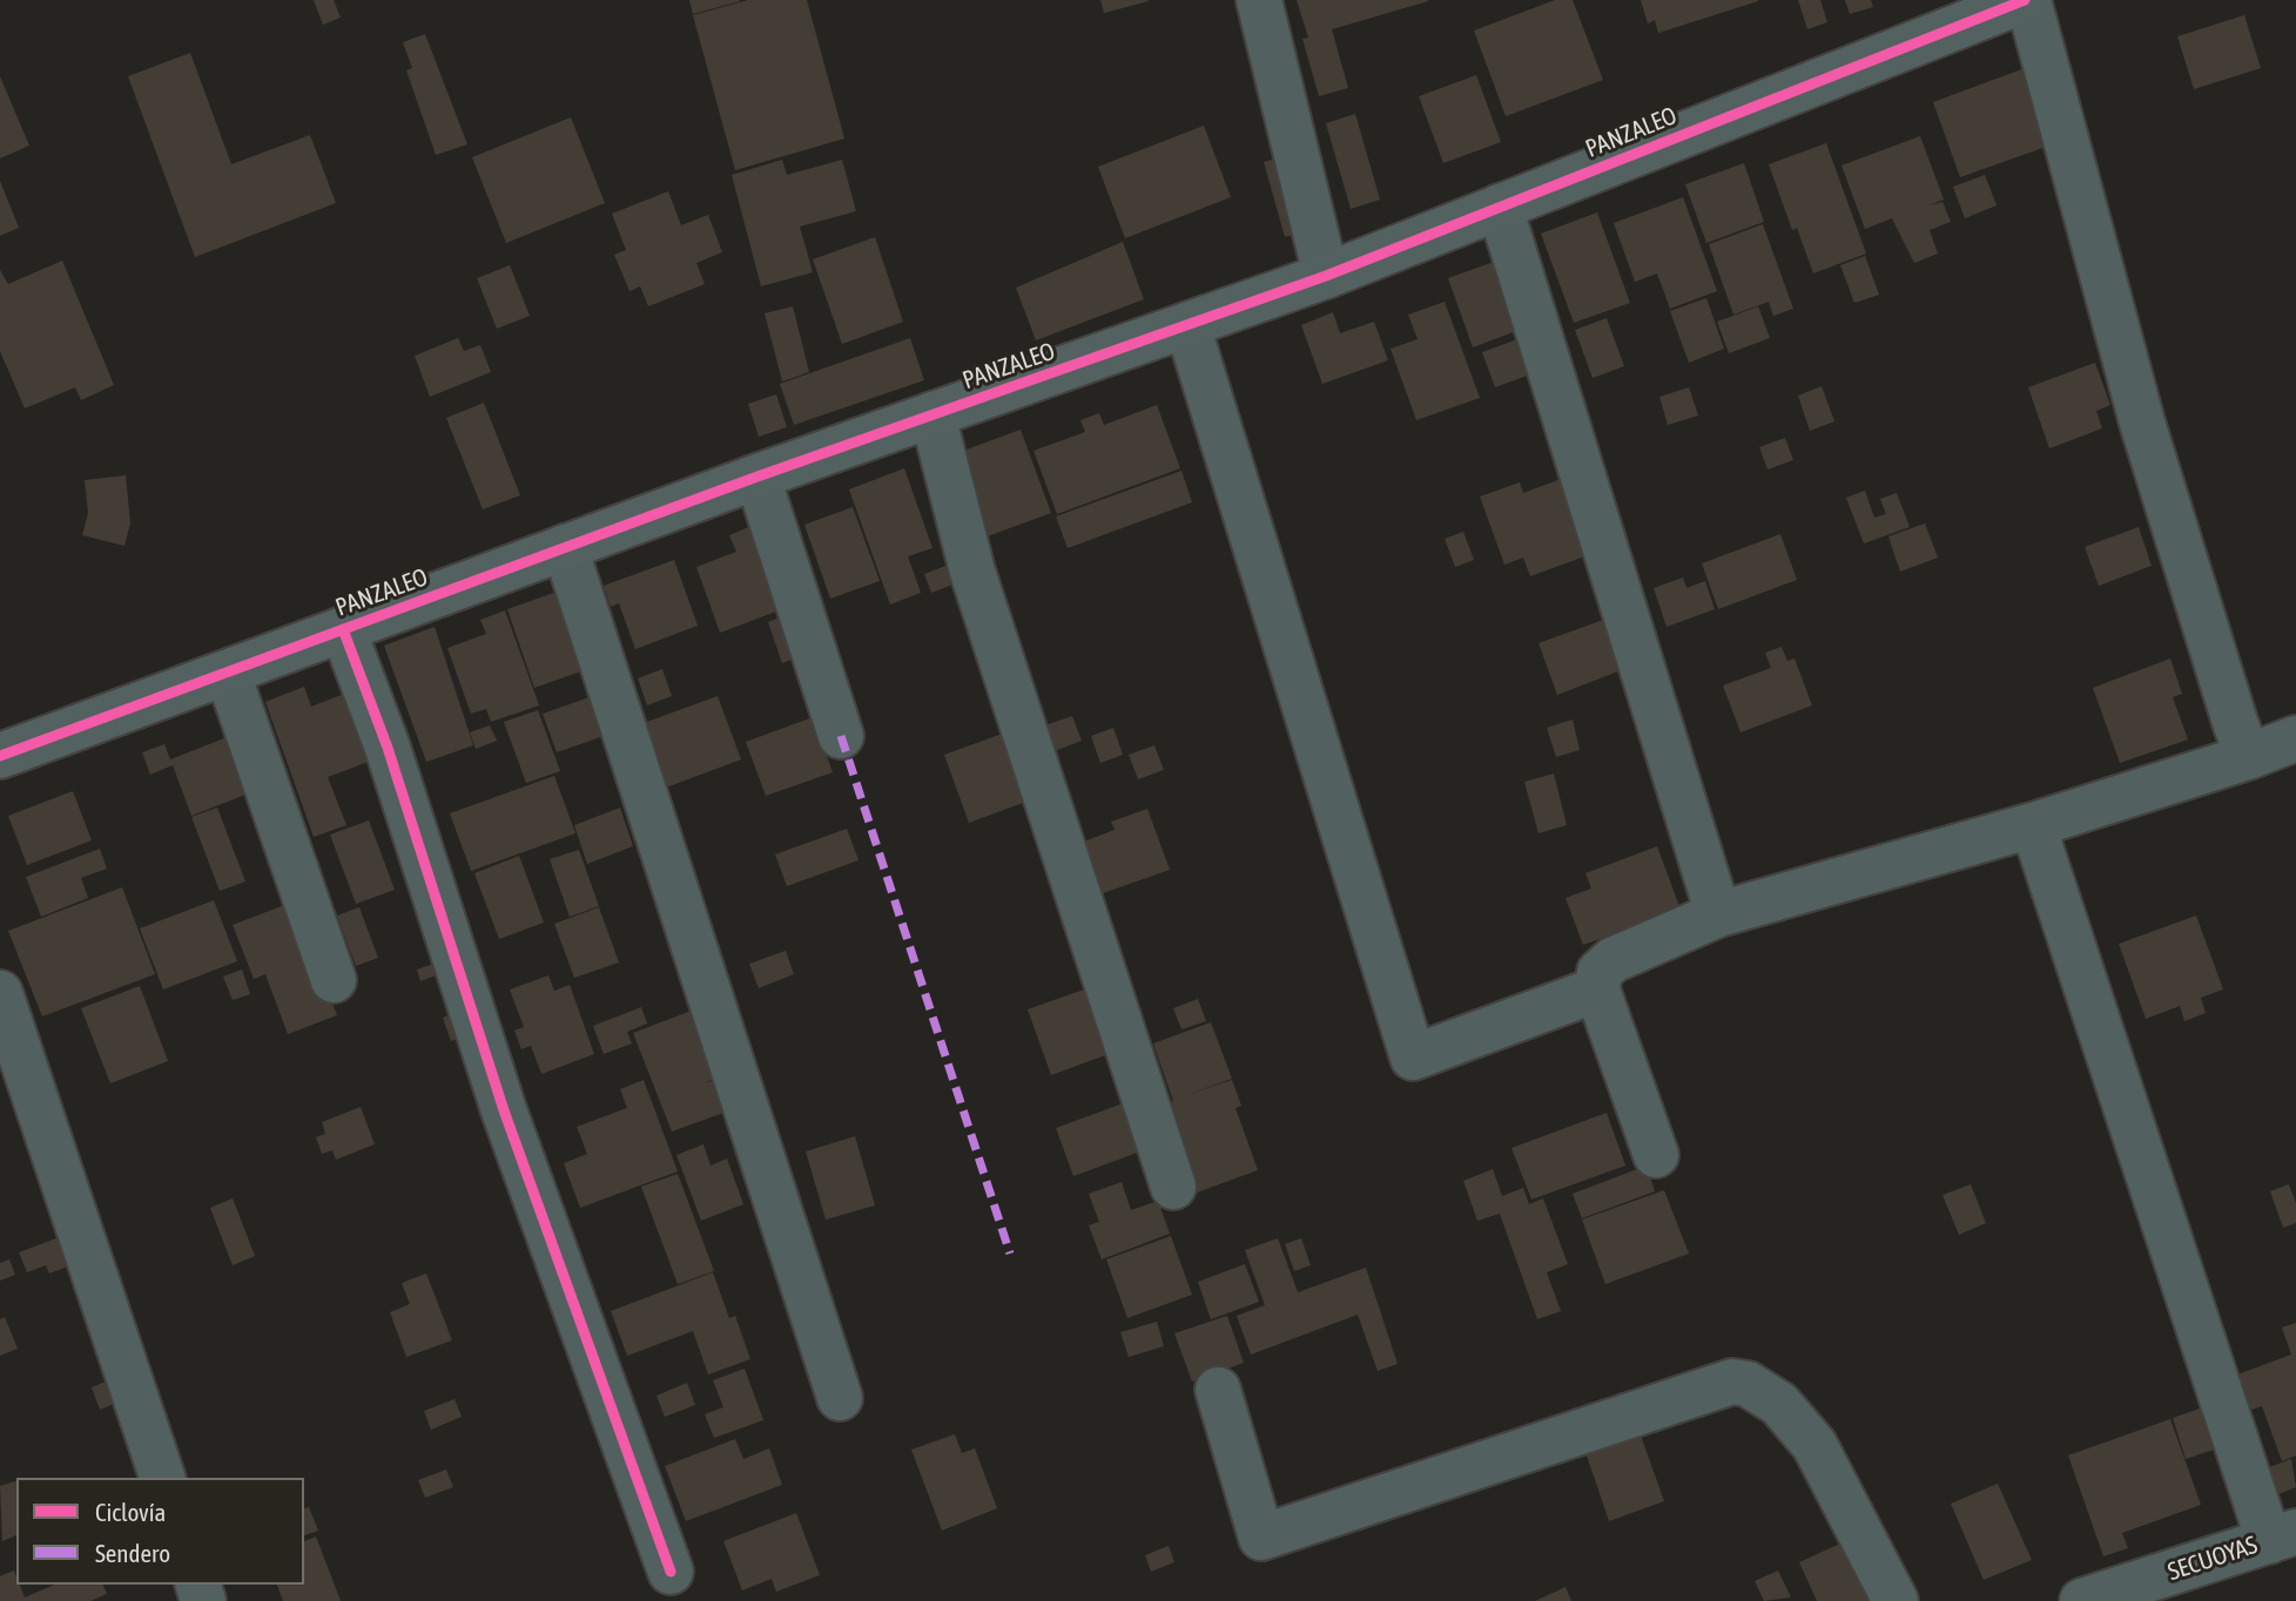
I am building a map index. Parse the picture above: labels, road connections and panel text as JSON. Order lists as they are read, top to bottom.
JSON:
{
  "streets": {
    "street": ["PANZALEO", "SECUOYAS"]
  },
  "legend": ["Ciclovía", "Sendero"]
}
